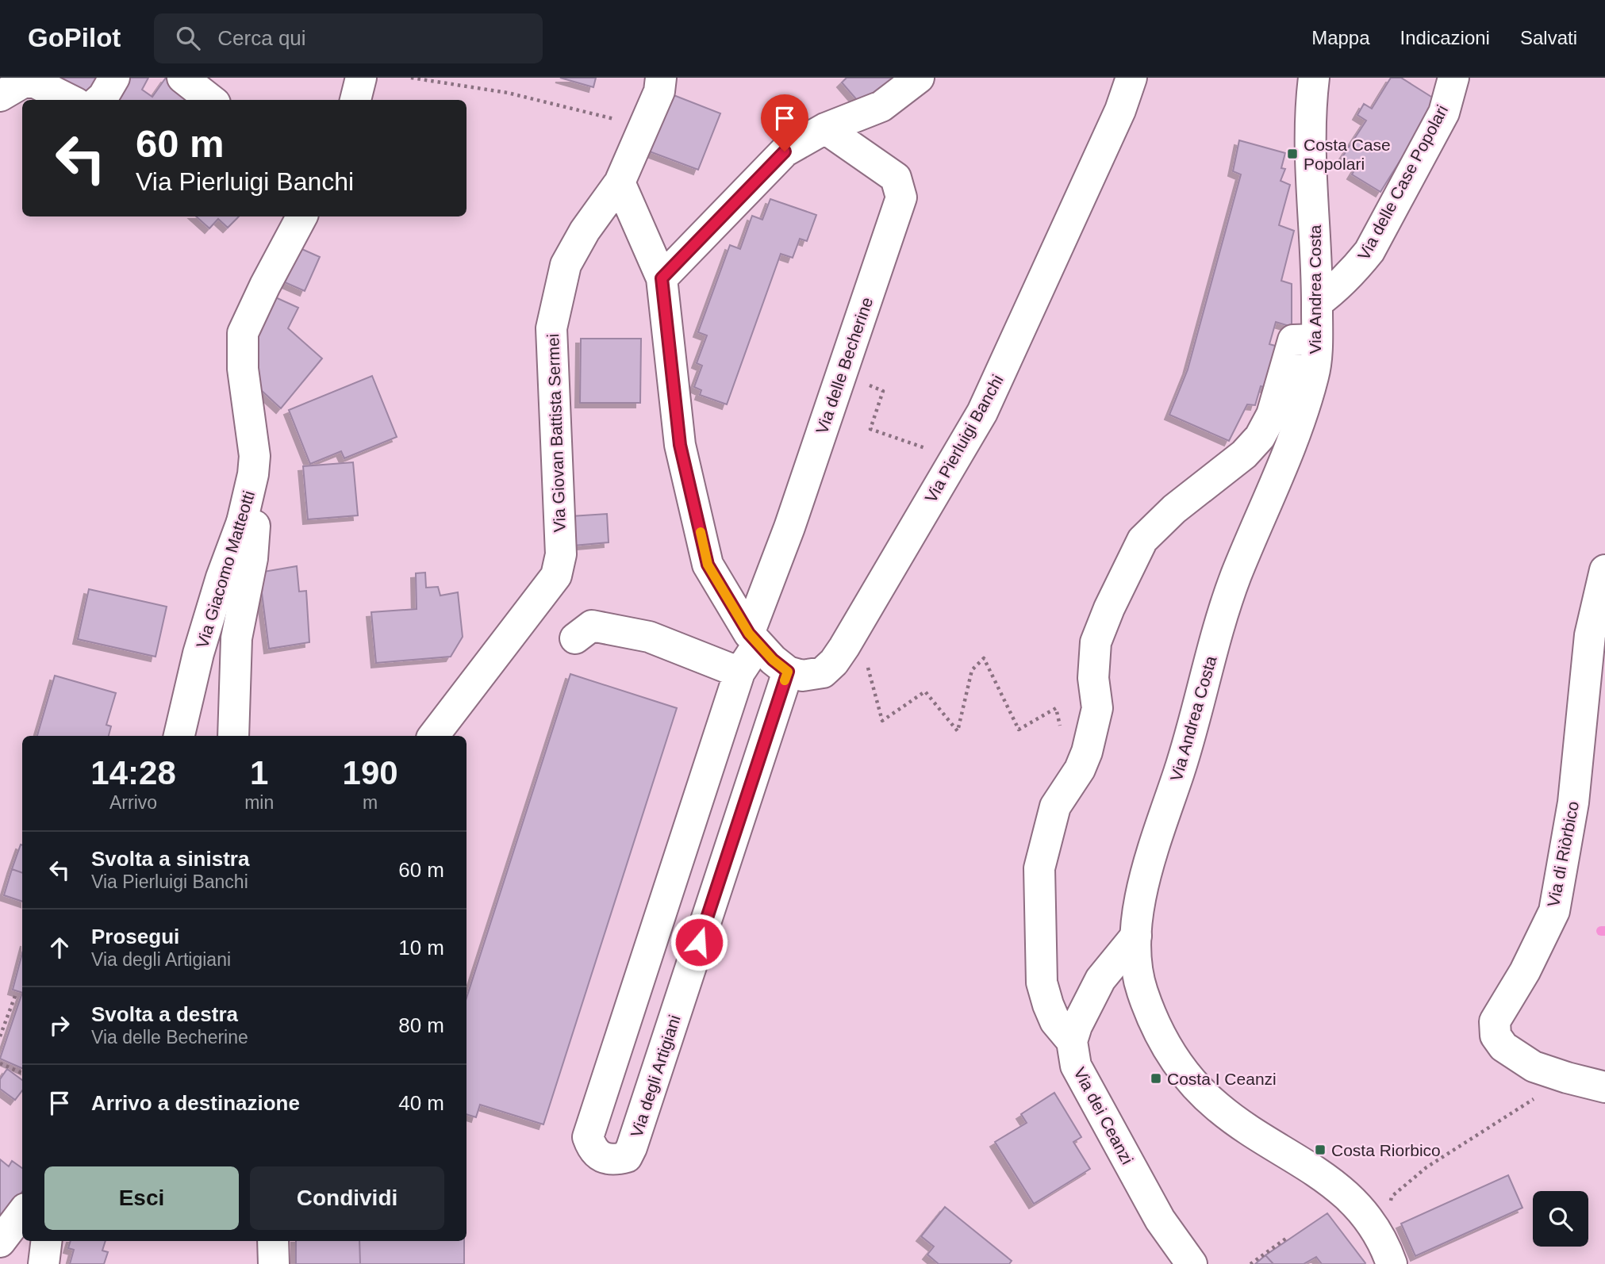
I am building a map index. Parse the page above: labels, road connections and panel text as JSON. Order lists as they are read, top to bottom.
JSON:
{
  "streets": {
    "street": [
      "Via delle Case Popolari",
      "Via Andrea Costa",
      "Via delle Becherine",
      "Via Giovan Battista Sermei",
      "Via Pierluigi Banchi",
      "Via Giacomo Matteotti",
      "Via di Riòrbico",
      "Via degli Artigiani",
      "Via dei Ceanzi"
    ]
  },
  "crossings": [
    ["Via delle Case Popolari", "Via Andrea Costa"],
    ["Via delle Becherine", "Via degli Artigiani"],
    ["Via Pierluigi Banchi", "Via degli Artigiani"]
  ],
  "places": {
    "transit": ["Costa Case Popolari", "Costa I Ceanzi", "Costa Riorbico"]
  },
  "page": {
    "header": "GoPilot",
    "search": "Cerca qui",
    "nav": ["Mappa", "Indicazioni", "Salvati"],
    "turn": ["60 m", "Via Pierluigi Banchi"],
    "eta": [
      "14:28",
      "Arrivo",
      "1",
      "min",
      "190",
      "m"
    ],
    "list": [
      {
        "name": "Svolta a sinistra",
        "note": "Via Pierluigi Banchi",
        "value": "60 m"
      },
      {
        "name": "Prosegui",
        "note": "Via degli Artigiani",
        "value": "10 m"
      },
      {
        "name": "Svolta a destra",
        "note": "Via delle Becherine",
        "value": "80 m"
      },
      {
        "name": "Arrivo a destinazione",
        "value": "40 m"
      }
    ],
    "buttons": ["Esci", "Condividi"]
  }
}
